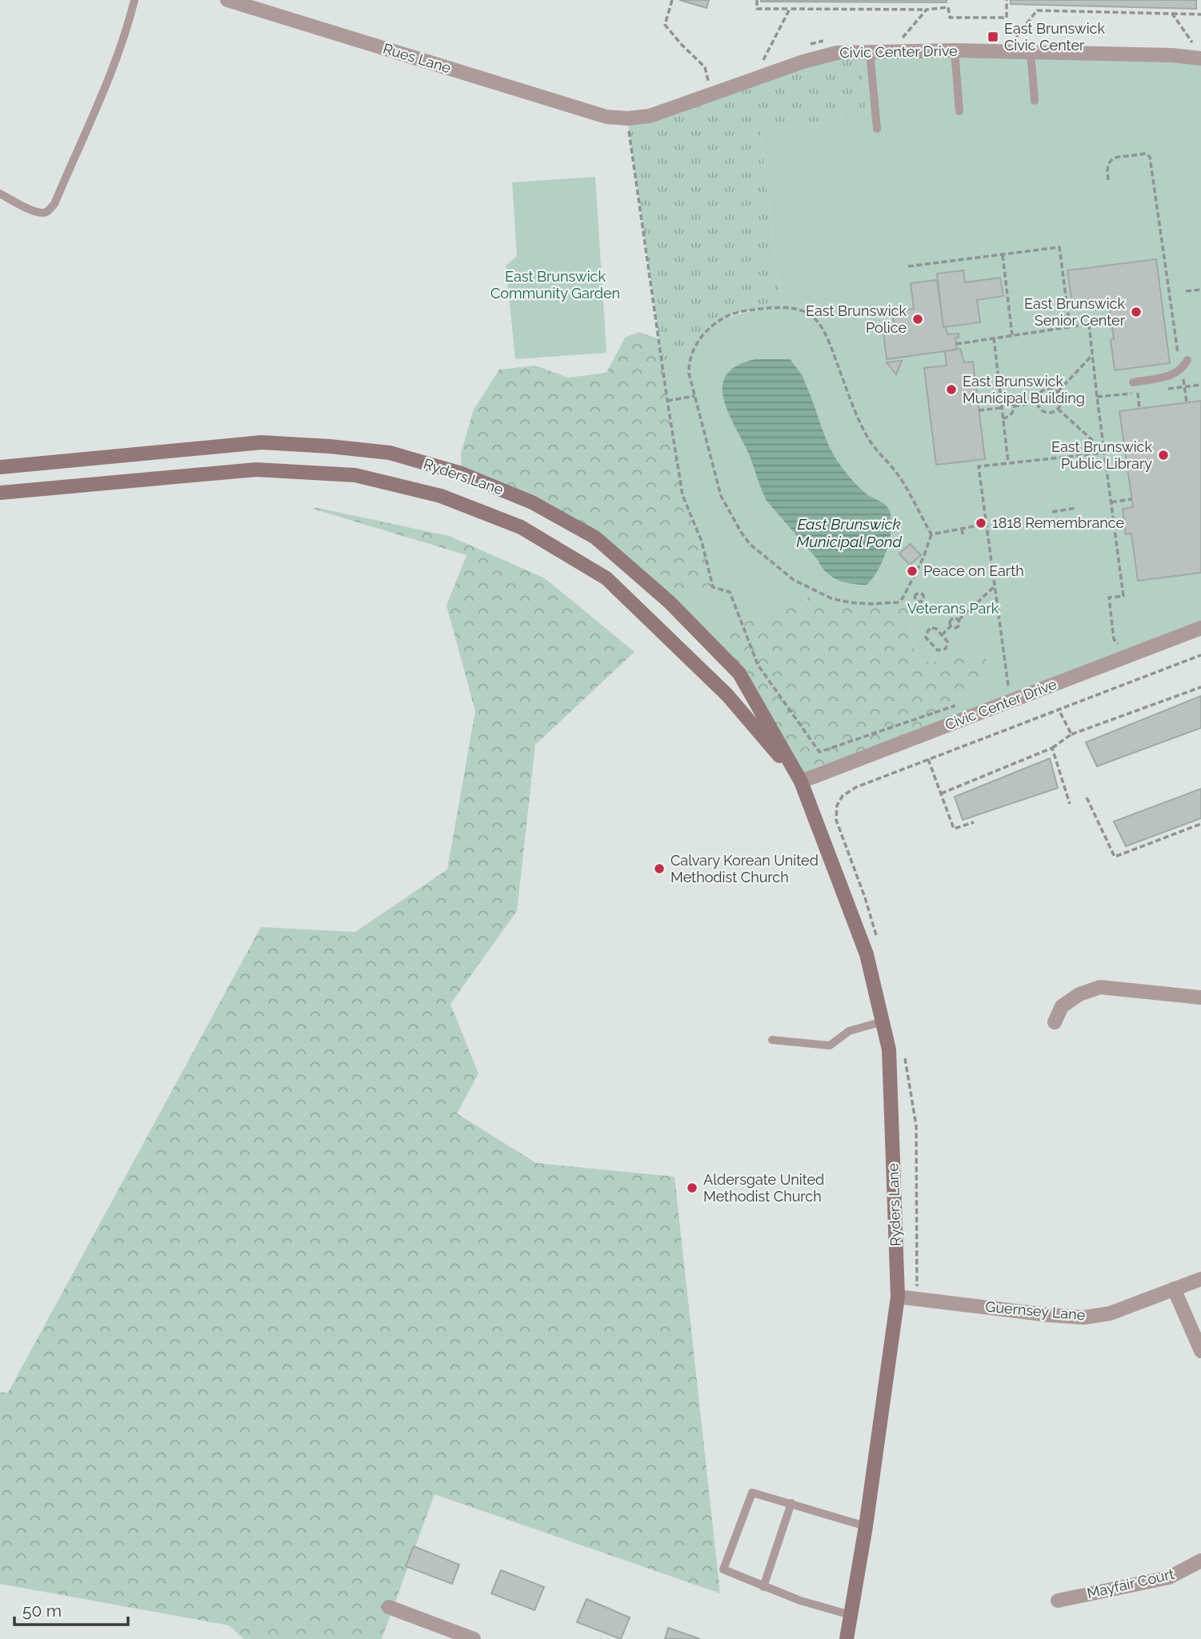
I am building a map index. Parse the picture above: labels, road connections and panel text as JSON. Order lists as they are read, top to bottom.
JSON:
{
  "streets": {
    "main road": ["Ryders Lane"],
    "street": [
      "Civic Center Drive",
      "Rues Lane",
      "Guernsey Lane",
      "Mayfair Court"
    ]
  },
  "crossings": [
    ["Civic Center Drive", "Rues Lane"],
    ["Civic Center Drive", "Ryders Lane"],
    ["Ryders Lane", "Guernsey Lane"]
  ],
  "water": ["East Brunswick Municipal Pond"],
  "parks": ["East Brunswick Community Garden", "Veterans Park"],
  "places": {
    "transit": ["East Brunswick Civic Center"],
    "other": [
      "East Brunswick Senior Center",
      "East Brunswick Police",
      "East Brunswick Municipal Building",
      "East Brunswick Public Library",
      "1818 Remembrance",
      "Peace on Earth",
      "Calvary Korean United Methodist Church",
      "Aldersgate United Methodist Church"
    ]
  },
  "scale_bar": "50 m"
}
